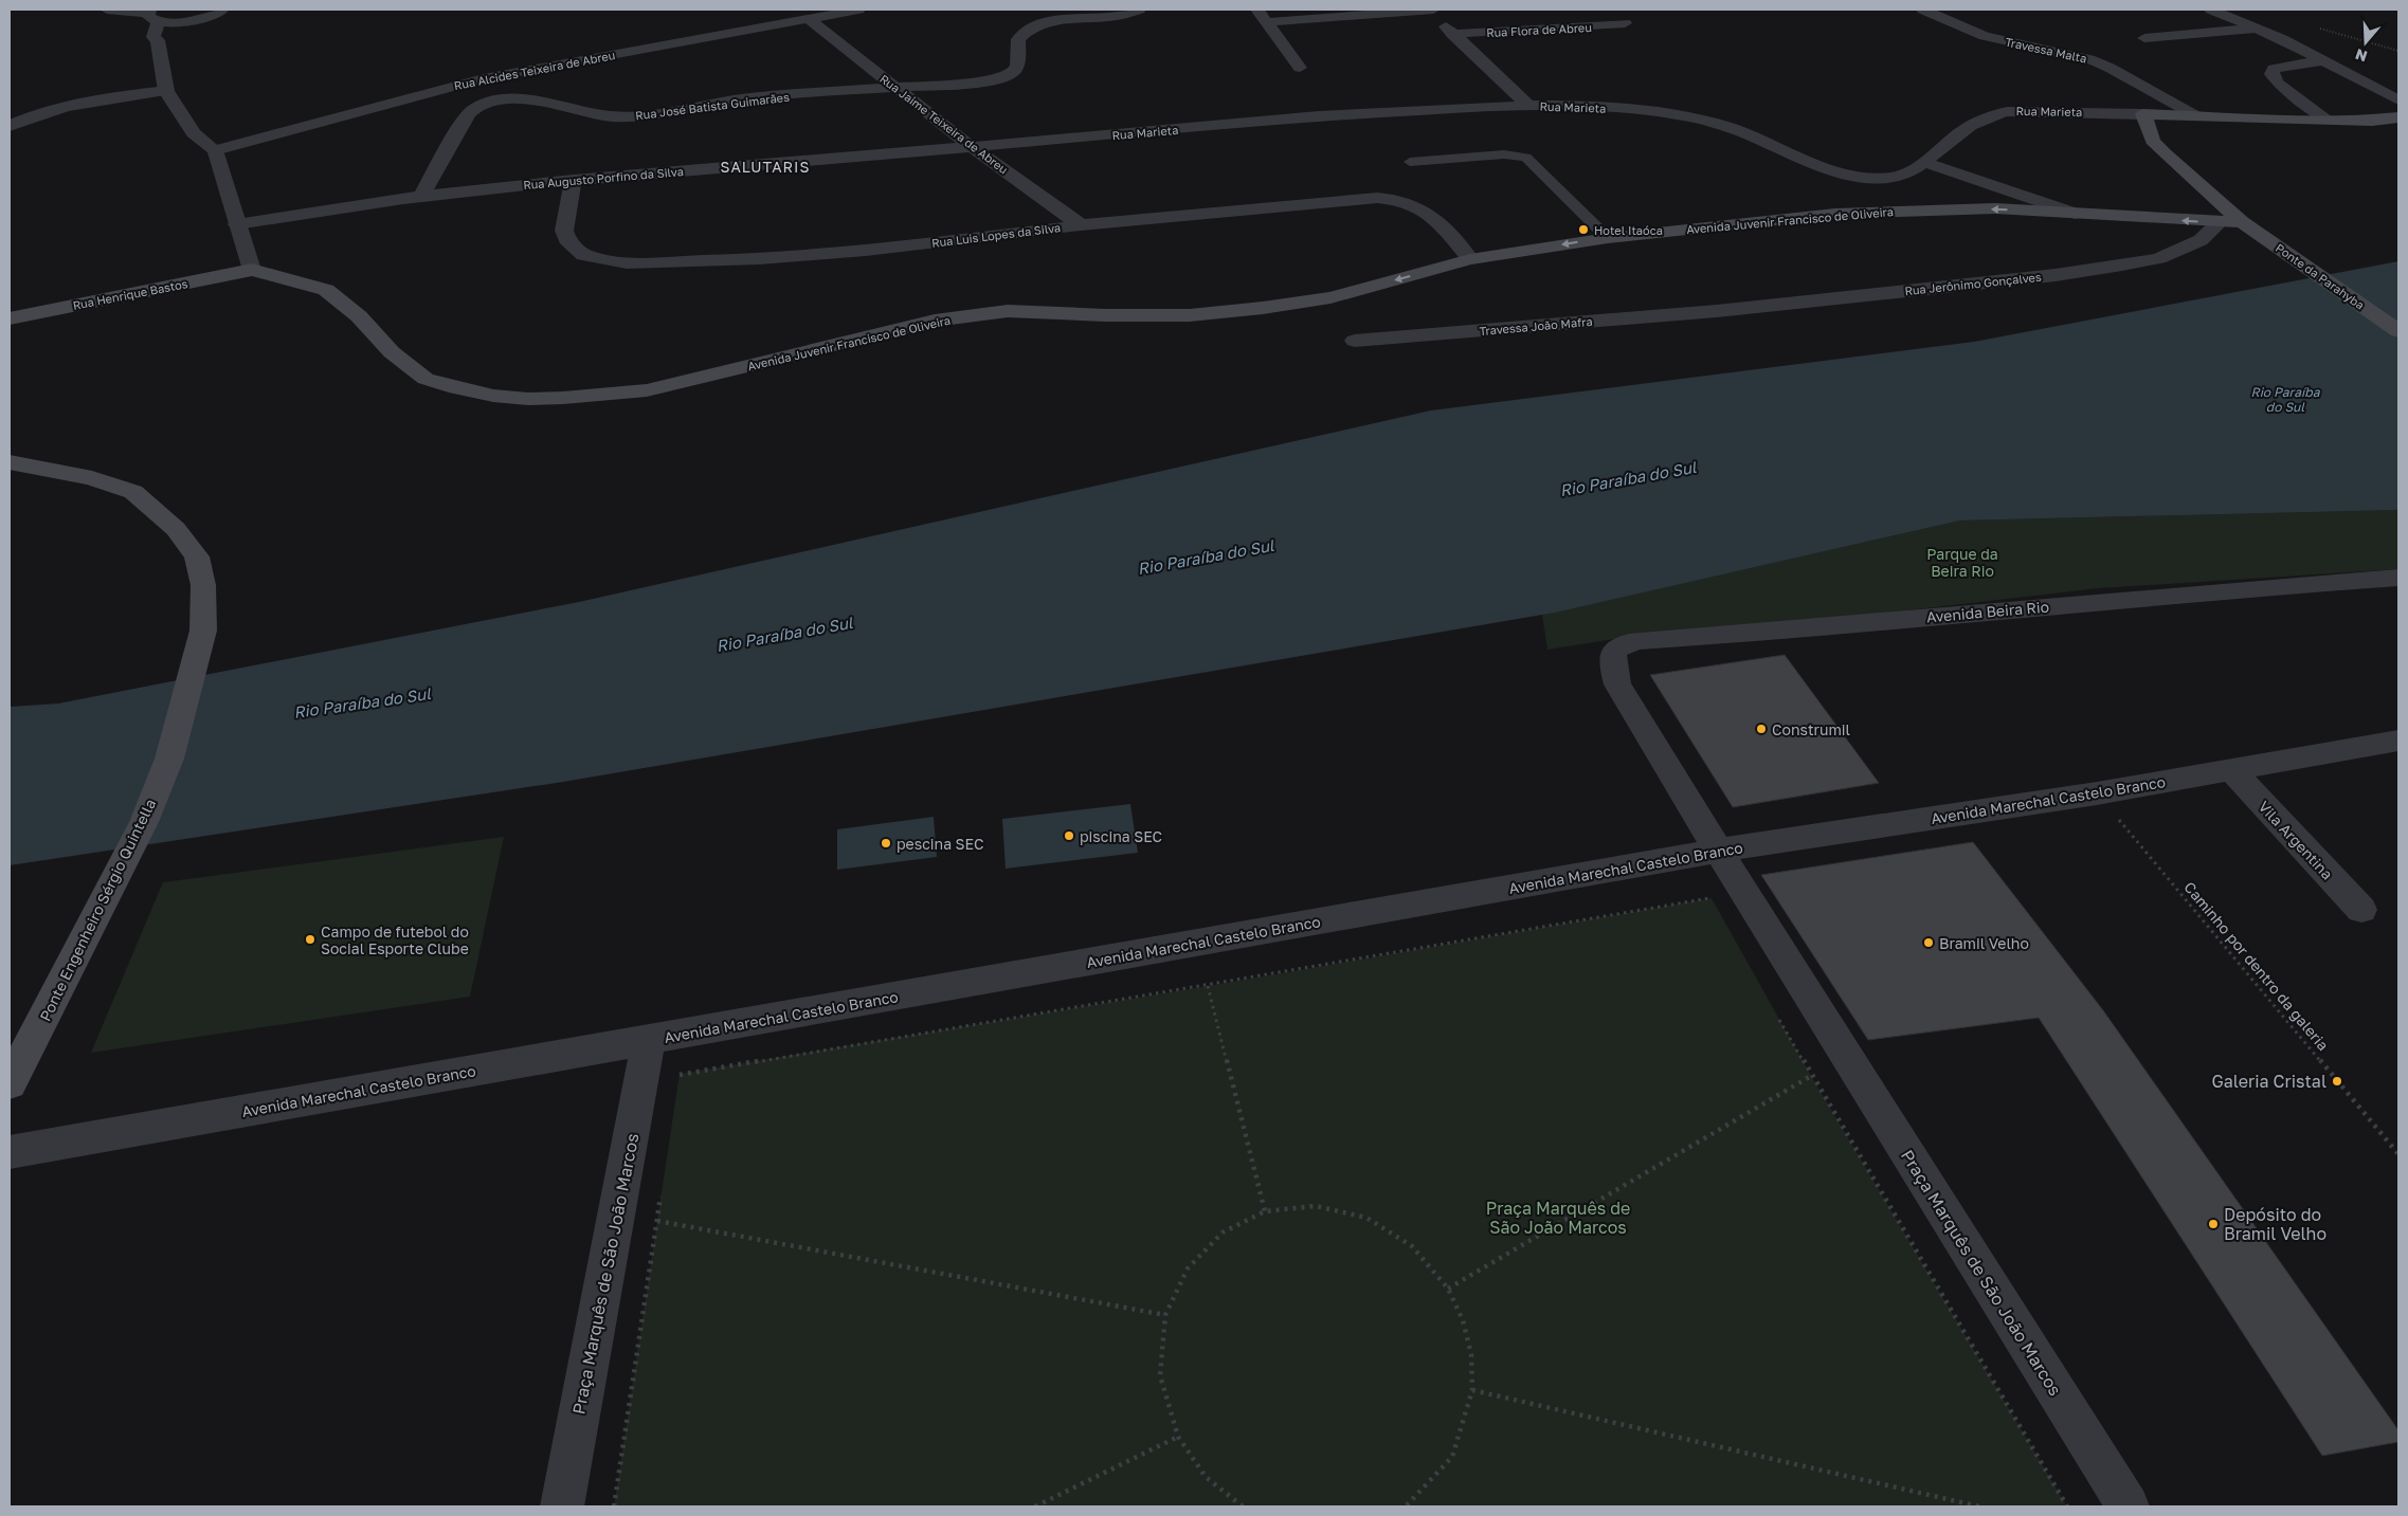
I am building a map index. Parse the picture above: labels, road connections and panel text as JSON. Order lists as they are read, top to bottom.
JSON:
{
  "streets": {
    "main road": [
      "Avenida Juvenir Francisco de Oliveira",
      "Ponte da Parahyba",
      "Rua Henrique Bastos",
      "Ponte Engenheiro Sérgio Quintella"
    ],
    "street": [
      "Rua Flora de Abreu",
      "Travessa Malta",
      "Rua Alcides Teixeira de Abreu",
      "Rua José Batista Guimarães",
      "Rua Marieta",
      "Rua Jaime Teixeira de Abreu",
      "Rua Augusto Porfino da Silva",
      "Rua Luis Lopes da Silva",
      "Rua Jerônimo Gonçalves",
      "Travessa João Mafra",
      "Avenida Beira Rio",
      "Avenida Marechal Castelo Branco",
      "Vila Argentina",
      "Praça Marquês de São João Marcos"
    ],
    "path": ["Caminho por dentro da galeria"]
  },
  "crossings": [
    ["Rua Alcides Teixeira de Abreu", "Rua Jaime Teixeira de Abreu"],
    ["Rua José Batista Guimarães", "Rua Jaime Teixeira de Abreu"],
    ["Rua José Batista Guimarães", "Rua Augusto Porfino da Silva"],
    ["Rua Marieta", "Rua Jaime Teixeira de Abreu"],
    ["Rua Marieta", "Rua Augusto Porfino da Silva"],
    ["Rua Marieta", "Ponte da Parahyba"],
    ["Rua Jaime Teixeira de Abreu", "Rua Augusto Porfino da Silva"],
    ["Rua Jaime Teixeira de Abreu", "Rua Luis Lopes da Silva"],
    ["Rua Augusto Porfino da Silva", "Rua Luis Lopes da Silva"],
    ["Avenida Juvenir Francisco de Oliveira", "Rua Luis Lopes da Silva"],
    ["Avenida Juvenir Francisco de Oliveira", "Ponte da Parahyba"],
    ["Avenida Juvenir Francisco de Oliveira", "Rua Jerônimo Gonçalves"],
    ["Avenida Juvenir Francisco de Oliveira", "Rua Henrique Bastos"],
    ["Rua Jerônimo Gonçalves", "Travessa João Mafra"],
    ["Avenida Beira Rio", "Praça Marquês de São João Marcos"],
    ["Avenida Marechal Castelo Branco", "Vila Argentina"],
    ["Avenida Marechal Castelo Branco", "Caminho por dentro da galeria"],
    ["Avenida Marechal Castelo Branco", "Praça Marquês de São João Marcos"]
  ],
  "one_way": ["Avenida Juvenir Francisco de Oliveira"],
  "districts": ["SALUTARIS"],
  "water": ["Rio Paraíba do Sul"],
  "parks": ["Parque da Beira Rio", "Praça Marquês de São João Marcos"],
  "places": [
    "Hotel Itaóca",
    "Construmil",
    "piscina SEC",
    "pescina SEC",
    "Campo de futebol do Social Esporte Clube",
    "Bramil Velho",
    "Galeria Cristal",
    "Depósito do Bramil Velho"
  ],
  "north": "bottom"
}
